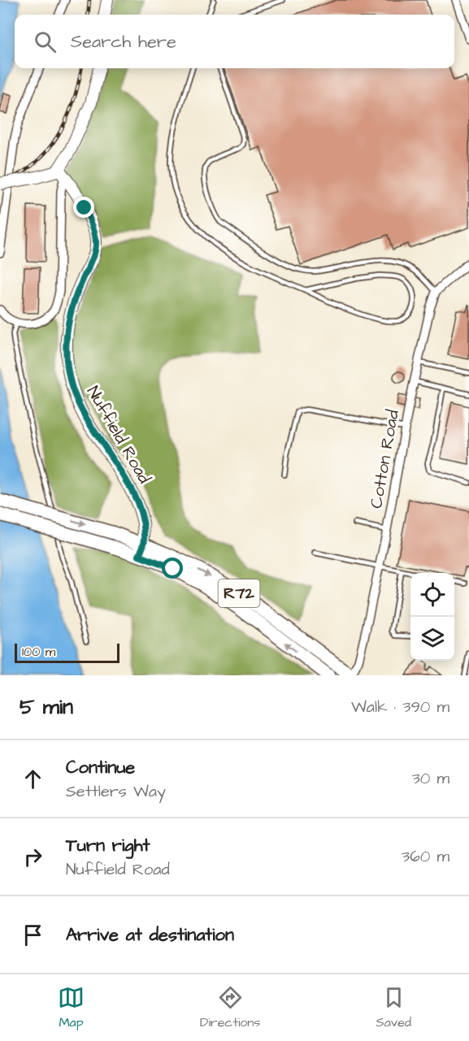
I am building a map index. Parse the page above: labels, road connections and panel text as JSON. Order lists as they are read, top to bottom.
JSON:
{
  "streets": {
    "main road": ["R72"],
    "street": ["Nuffield Road", "Cotton Road"]
  },
  "crossings": [
    ["Nuffield Road", "R72"],
    ["Cotton Road", "R72"]
  ],
  "scale_bar": "100 m",
  "page": {
    "search": "Search here",
    "scale": "100 m",
    "heading": ["5 min", "Walk · 390 m"],
    "list": [
      ["Continue", "Settlers Way", "30 m"],
      ["Turn right", "Nuffield Road", "360 m"],
      "Arrive at destination"
    ],
    "nav": ["Map", "Directions", "Saved"]
  }
}
